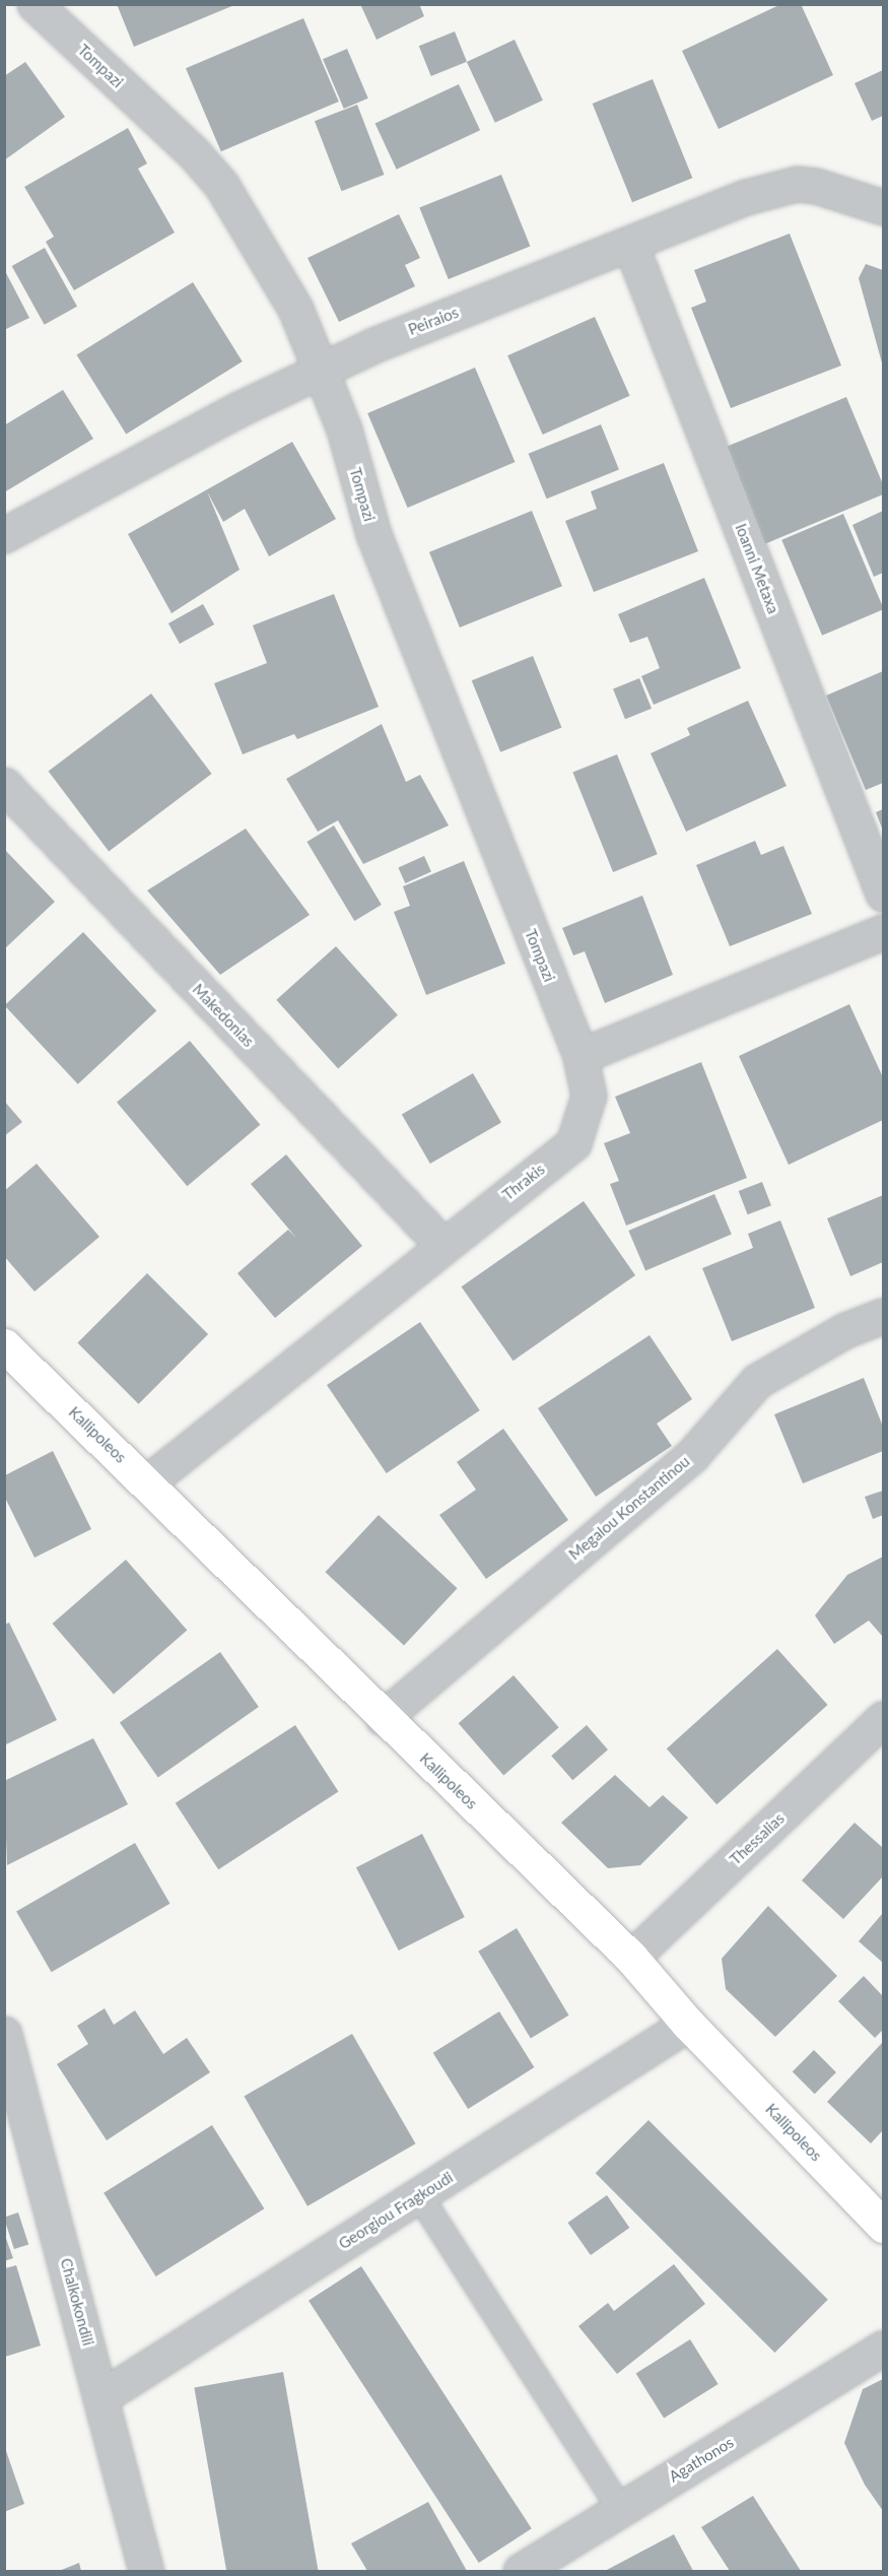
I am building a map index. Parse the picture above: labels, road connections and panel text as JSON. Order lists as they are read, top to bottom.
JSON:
{
  "streets": {
    "main road": ["Kallipoleos"],
    "street": [
      "Tompazi",
      "Peiraios",
      "Ioanni Metaxa",
      "Makedonias",
      "Thrakis",
      "Megalou Konstantinou",
      "Thessalias",
      "Georgiou Fragkoudi",
      "Chalkokondili",
      "Agathonos"
    ]
  },
  "crossings": [
    ["Tompazi", "Peiraios"],
    ["Tompazi", "Thrakis"],
    ["Peiraios", "Ioanni Metaxa"],
    ["Makedonias", "Thrakis"],
    ["Thrakis", "Kallipoleos"],
    ["Kallipoleos", "Megalou Konstantinou"],
    ["Kallipoleos", "Thessalias"],
    ["Kallipoleos", "Georgiou Fragkoudi"],
    ["Georgiou Fragkoudi", "Chalkokondili"]
  ]
}
